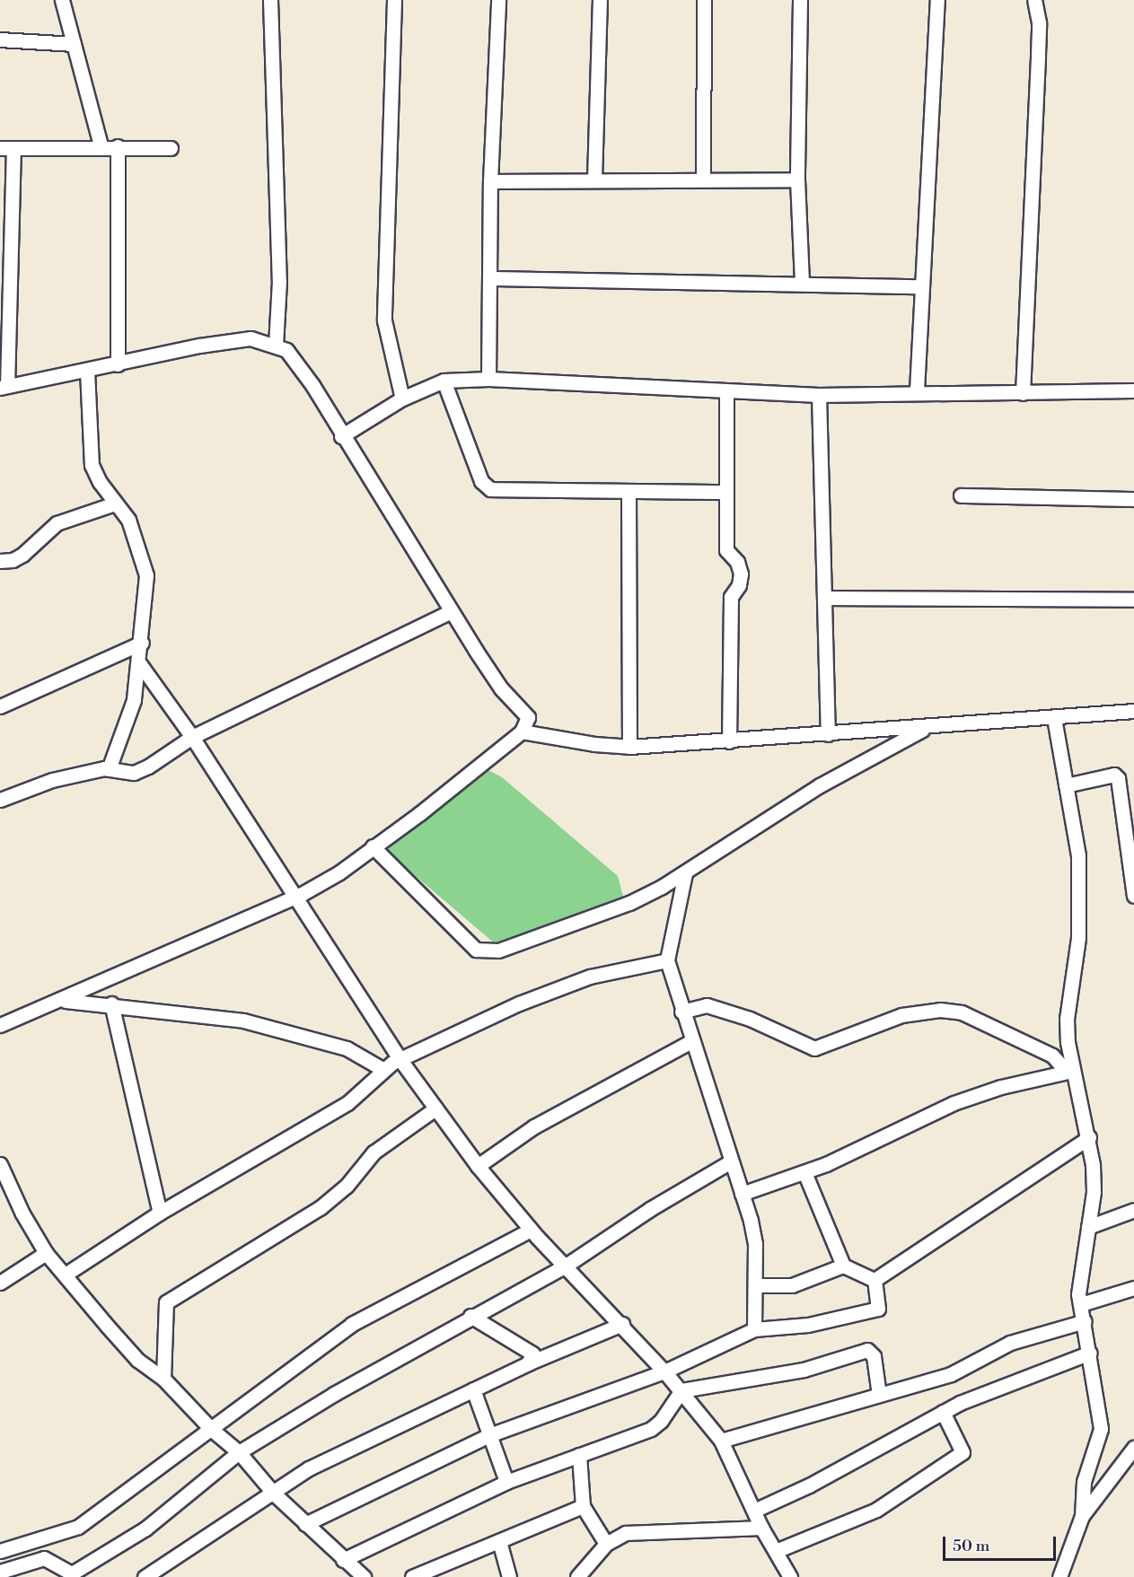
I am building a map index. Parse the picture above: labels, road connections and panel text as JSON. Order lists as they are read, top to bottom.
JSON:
{
  "scale_bar": "50 m"
}
